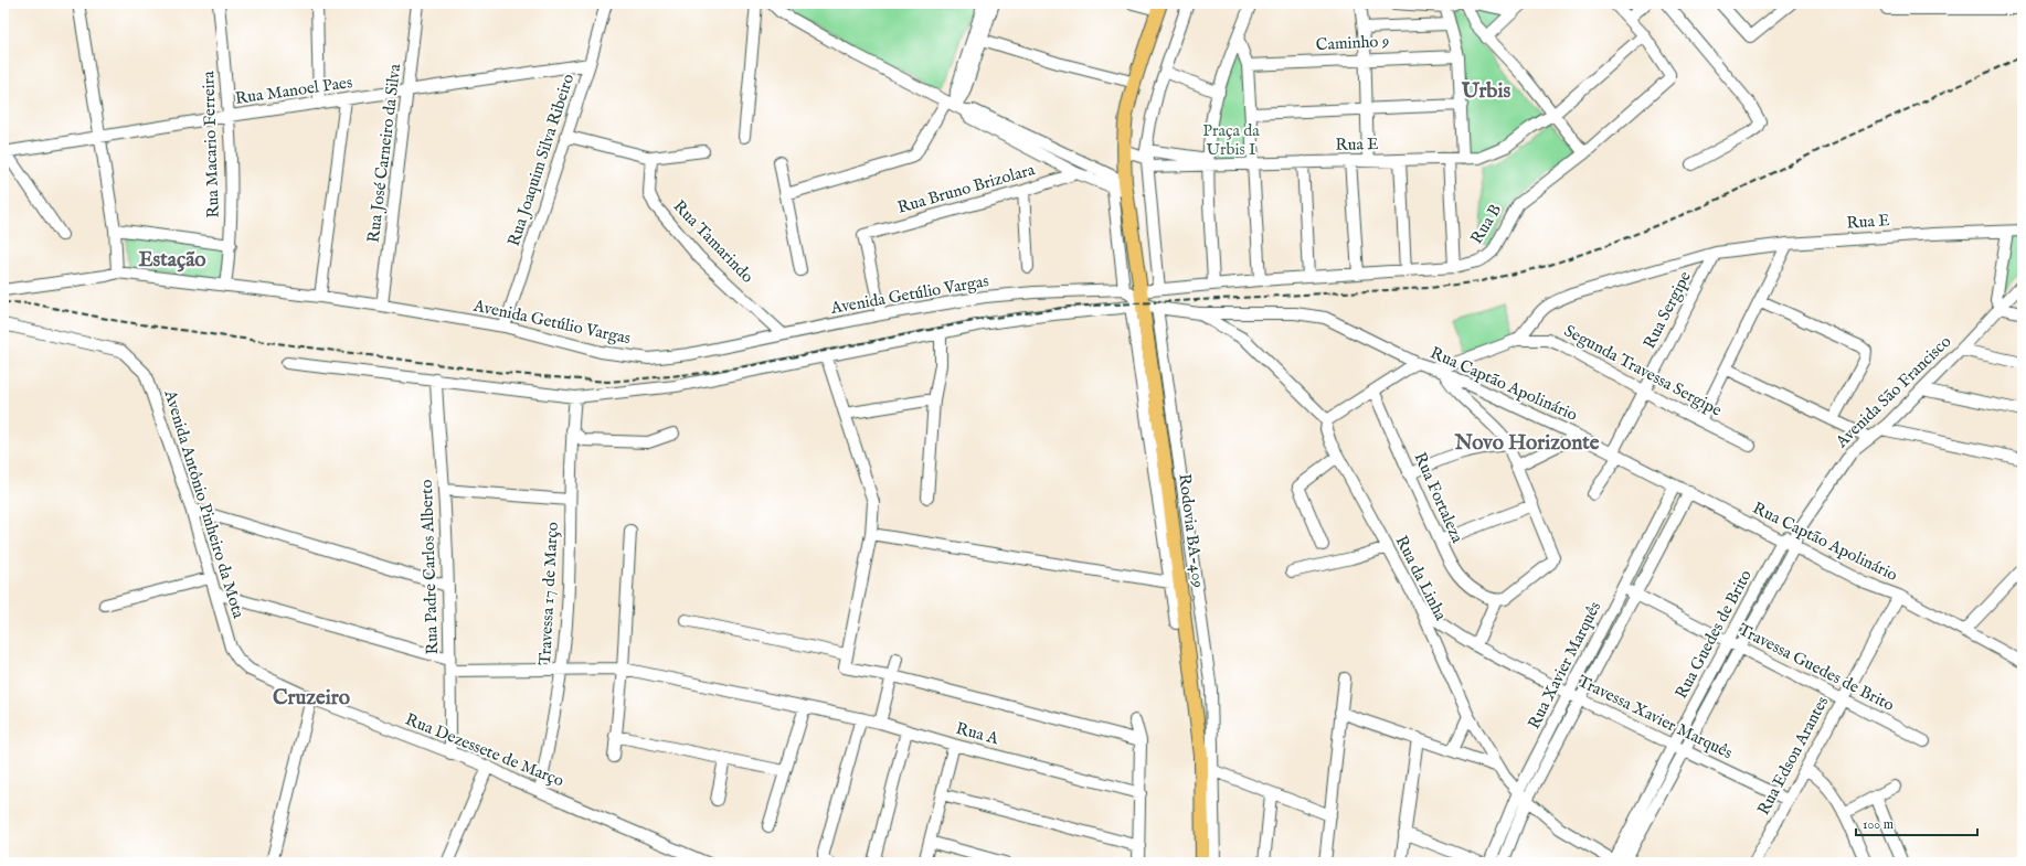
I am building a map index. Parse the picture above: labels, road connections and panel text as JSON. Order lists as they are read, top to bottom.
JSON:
{
  "streets": {
    "main road": ["Rodovia BA-409"],
    "street": [
      "Caminho 9",
      "Rua Manoel Paes",
      "Rua Macario Ferreira",
      "Rua E",
      "Rua José Carneiro da Silva",
      "Rua Joaquim Silva Ribeiro",
      "Rua Bruno Brizolara",
      "Rua B",
      "Rua Tamarindo",
      "Avenida Getúlio Vargas",
      "Rua Sergipe",
      "Segunda Travessa Sergipe",
      "Rua Captão Apolinário",
      "Avenida São Francisco",
      "Rua Fortaleza",
      "Avenida Antônio Pinheiro da Mota",
      "Rua Padre Carlos Alberto",
      "Rua da Linha",
      "Travessa 17 de Março",
      "Rua Guedes de Brito",
      "Rua Xavier Marquês",
      "Travessa Guedes de Brito",
      "Travessa Xavier Marquês",
      "Rua A",
      "Rua Dezessete de Março",
      "Rua Edson Arantes"
    ]
  },
  "crossings": [
    ["Rua Manoel Paes", "Rua Macario Ferreira"],
    ["Rua Manoel Paes", "Rua José Carneiro da Silva"],
    ["Rua Manoel Paes", "Rua Joaquim Silva Ribeiro"],
    ["Rua Macario Ferreira", "Avenida Getúlio Vargas"],
    ["Rua E", "Rua B"],
    ["Rua E", "Rua Sergipe"],
    ["Rua E", "Segunda Travessa Sergipe"],
    ["Rua E", "Rodovia BA-409"],
    ["Rua José Carneiro da Silva", "Avenida Getúlio Vargas"],
    ["Rua Joaquim Silva Ribeiro", "Avenida Getúlio Vargas"],
    ["Rua Bruno Brizolara", "Avenida Getúlio Vargas"],
    ["Rua B", "Rua Captão Apolinário"],
    ["Rua B", "Rodovia BA-409"],
    ["Rua Tamarindo", "Avenida Getúlio Vargas"],
    ["Rua Sergipe", "Segunda Travessa Sergipe"],
    ["Rua Sergipe", "Rua Captão Apolinário"],
    ["Rua Captão Apolinário", "Avenida São Francisco"],
    ["Rua Captão Apolinário", "Rodovia BA-409"],
    ["Rua Captão Apolinário", "Rua Guedes de Brito"],
    ["Rua Captão Apolinário", "Rua Xavier Marquês"],
    ["Rua Captão Apolinário", "Rua Edson Arantes"],
    ["Avenida São Francisco", "Rua Guedes de Brito"],
    ["Avenida Antônio Pinheiro da Mota", "Rua Dezessete de Março"],
    ["Rua Padre Carlos Alberto", "Rua A"],
    ["Rua Padre Carlos Alberto", "Rua Dezessete de Março"],
    ["Rua da Linha", "Rua Guedes de Brito"],
    ["Rua da Linha", "Rua Xavier Marquês"],
    ["Rua da Linha", "Travessa Xavier Marquês"],
    ["Travessa 17 de Março", "Rua A"],
    ["Travessa 17 de Março", "Rua Dezessete de Março"],
    ["Rua Guedes de Brito", "Travessa Guedes de Brito"],
    ["Rua Guedes de Brito", "Travessa Xavier Marquês"],
    ["Rua Xavier Marquês", "Travessa Guedes de Brito"],
    ["Rua Xavier Marquês", "Travessa Xavier Marquês"],
    ["Travessa Guedes de Brito", "Rua Edson Arantes"],
    ["Travessa Xavier Marquês", "Rua Edson Arantes"]
  ],
  "districts": [
    "Urbis",
    "Estação",
    "Novo Horizonte",
    "Cruzeiro"
  ],
  "parks": ["Praça da Urbis I"],
  "scale_bar": "100 m"
}
